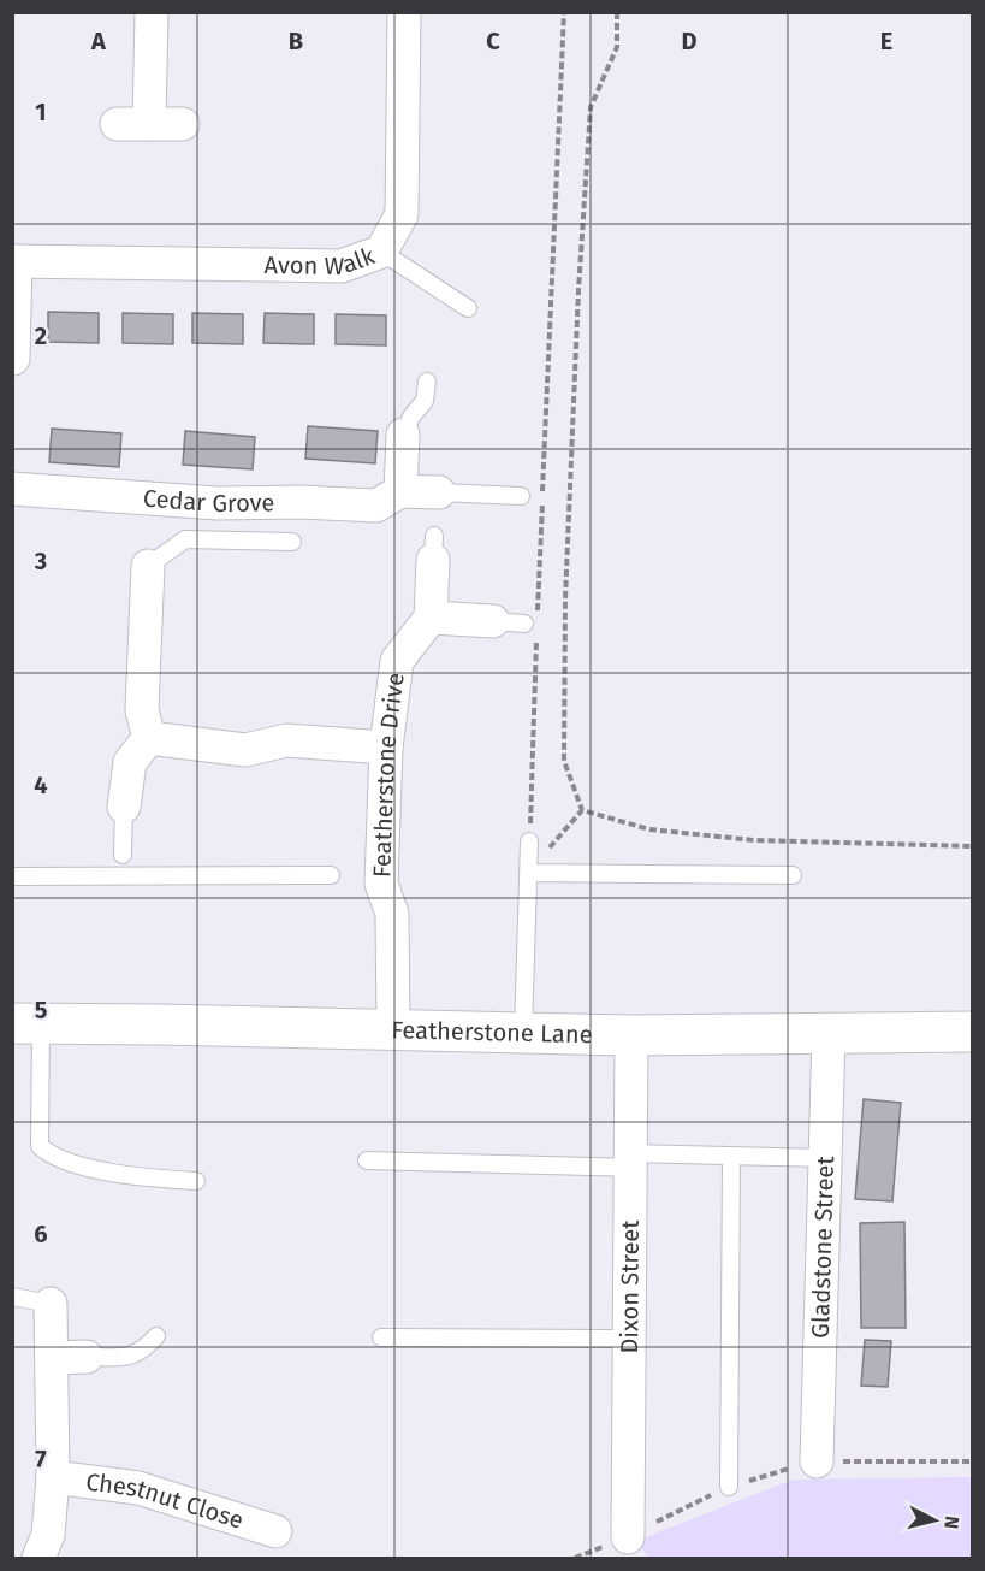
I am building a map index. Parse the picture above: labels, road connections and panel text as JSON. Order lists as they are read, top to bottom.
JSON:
{
  "streets": {
    "main road": ["Featherstone Lane"],
    "street": [
      "Avon Walk",
      "Cedar Grove",
      "Featherstone Drive",
      "Gladstone Street",
      "Dixon Street",
      "Chestnut Close"
    ]
  },
  "crossings": [
    ["Featherstone Drive", "Featherstone Lane"],
    ["Featherstone Lane", "Gladstone Street"],
    ["Featherstone Lane", "Dixon Street"]
  ],
  "north": "right",
  "grid": {
    "columns": [
      "A",
      "B",
      "C",
      "D",
      "E"
    ],
    "rows": [
      "1",
      "2",
      "3",
      "4",
      "5",
      "6",
      "7"
    ]
  }
}
